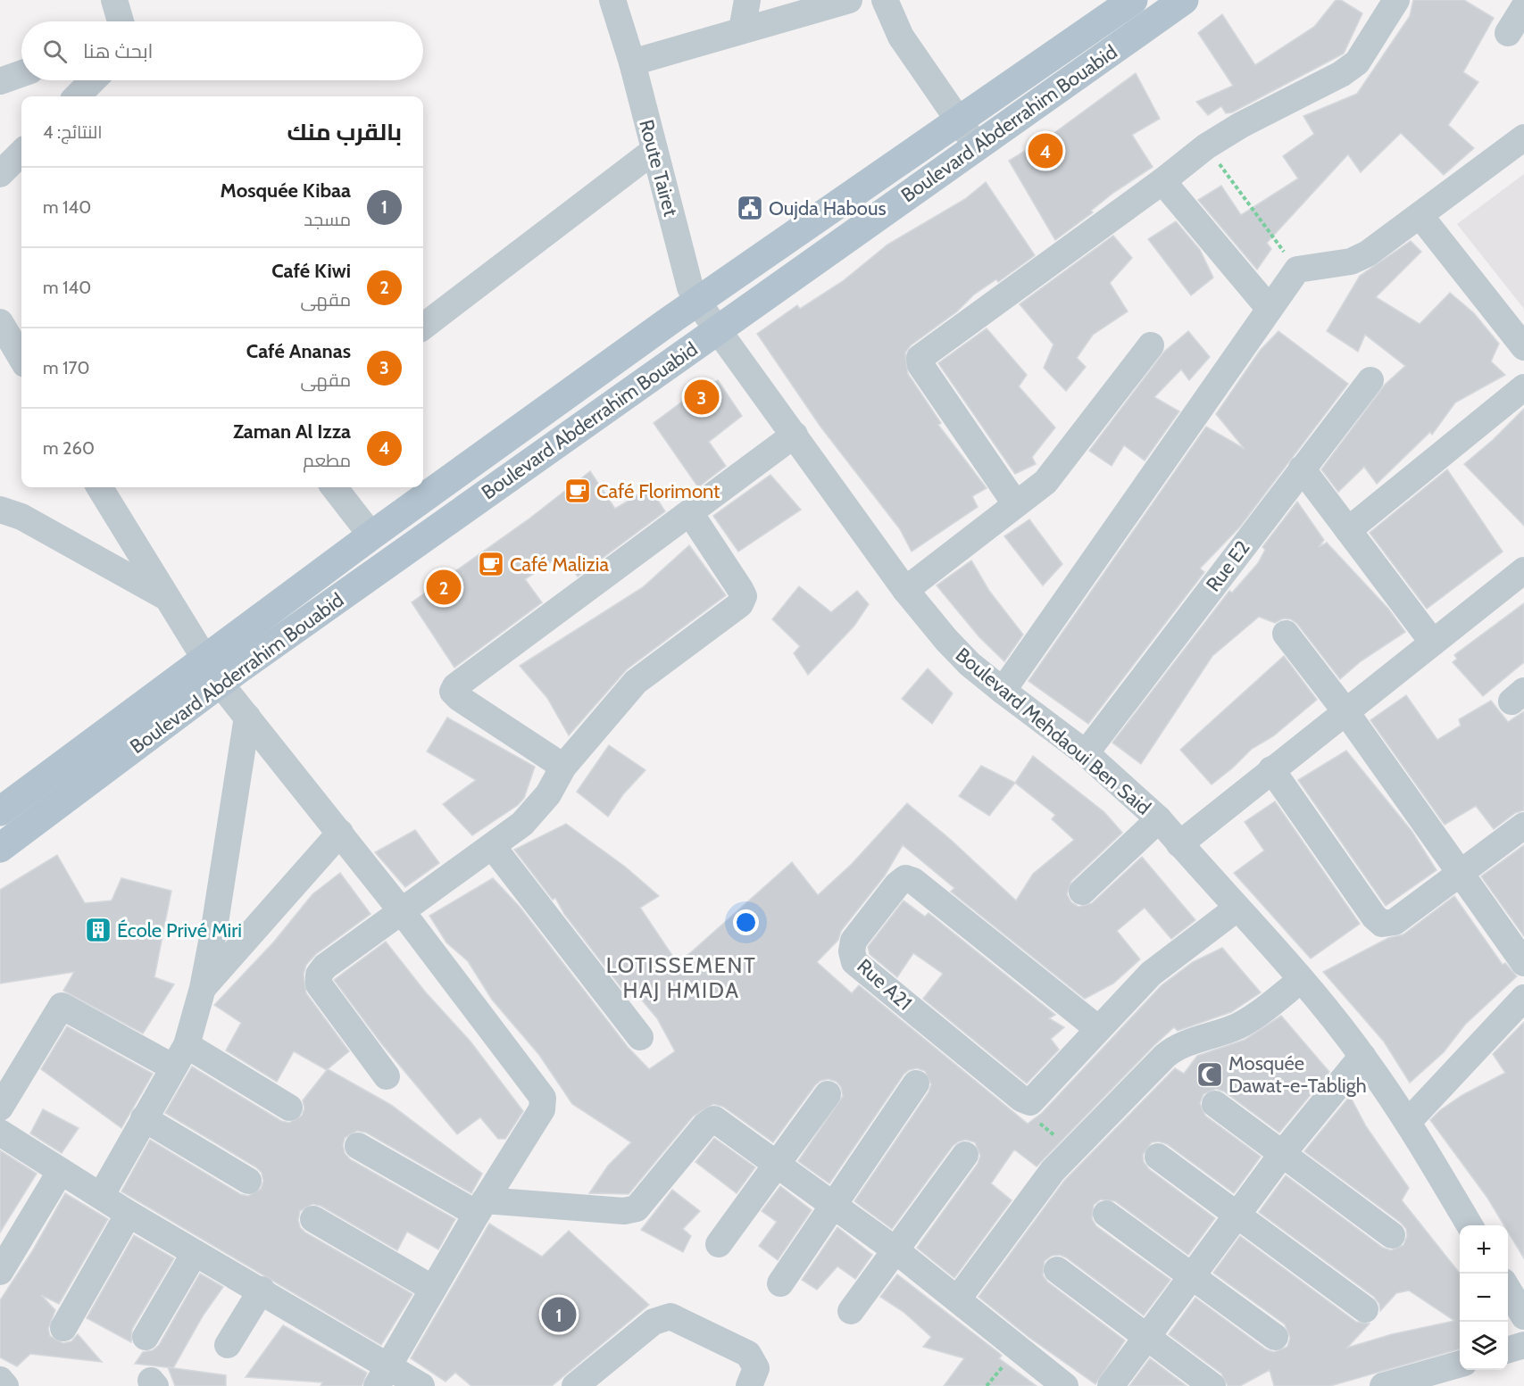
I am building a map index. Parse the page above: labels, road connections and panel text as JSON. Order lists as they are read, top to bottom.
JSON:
{
  "streets": {
    "main road": ["Boulevard Abderrahim Bouabid"],
    "street": [
      "Route Tairet",
      "Rue E2",
      "Boulevard Mehdaoui Ben Said",
      "Rue A21"
    ]
  },
  "crossings": [
    ["Boulevard Abderrahim Bouabid", "Route Tairet"],
    ["Boulevard Abderrahim Bouabid", "Boulevard Mehdaoui Ben Said"],
    ["Route Tairet", "Boulevard Mehdaoui Ben Said"],
    ["Rue E2", "Boulevard Mehdaoui Ben Said"]
  ],
  "districts": ["LOTISSEMENT HAJ HMIDA"],
  "places": {
    "public building": ["Oujda Habous"],
    "cafe": ["Café Florimont", "Café Malizia"],
    "building": ["École Privé Miri"],
    "mosque": ["Mosquée Dawat-e-Tabligh"]
  },
  "page": {
    "search": "ابحث هنا",
    "heading": ["بالقرب منك", "النتائج: 4"],
    "pins": [
      "4",
      "3",
      "2",
      "1"
    ],
    "list": [
      {
        "mark": "1",
        "name": "Mosquée Kibaa",
        "note": "مسجد",
        "value": "140 m"
      },
      {
        "mark": "2",
        "name": "Café Kiwi",
        "note": "مقهى",
        "value": "140 m"
      },
      {
        "mark": "3",
        "name": "Café Ananas",
        "note": "مقهى",
        "value": "170 m"
      },
      {
        "mark": "4",
        "name": "Zaman Al Izza",
        "note": "مطعم",
        "value": "260 m"
      }
    ],
    "map_buttons": ["+", "−"]
  }
}
